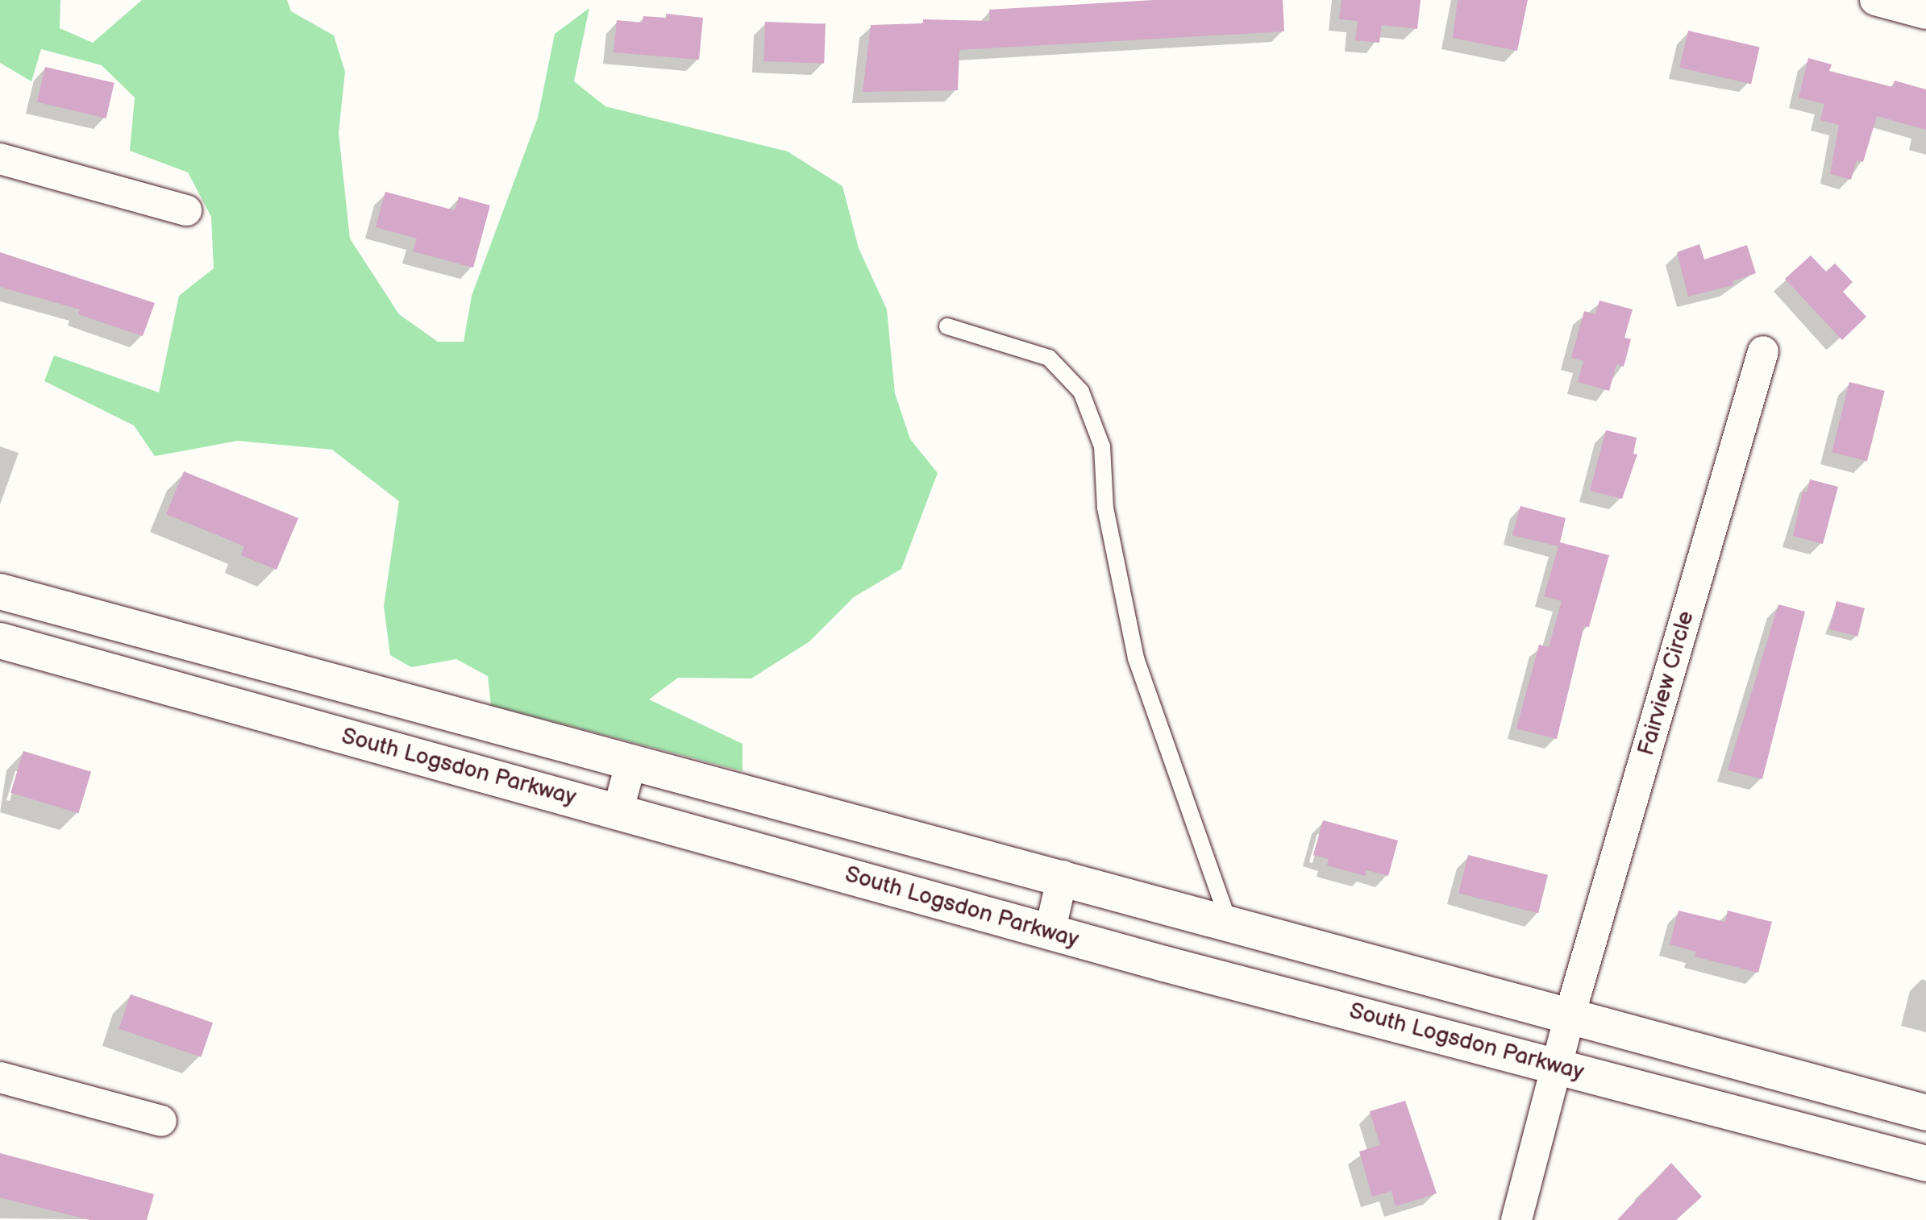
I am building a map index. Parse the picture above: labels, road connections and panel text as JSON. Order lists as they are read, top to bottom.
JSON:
{
  "streets": {
    "main road": ["South Logsdon Parkway"],
    "street": ["Fairview Circle"]
  },
  "crossings": [
    ["Fairview Circle", "South Logsdon Parkway"]
  ]
}
